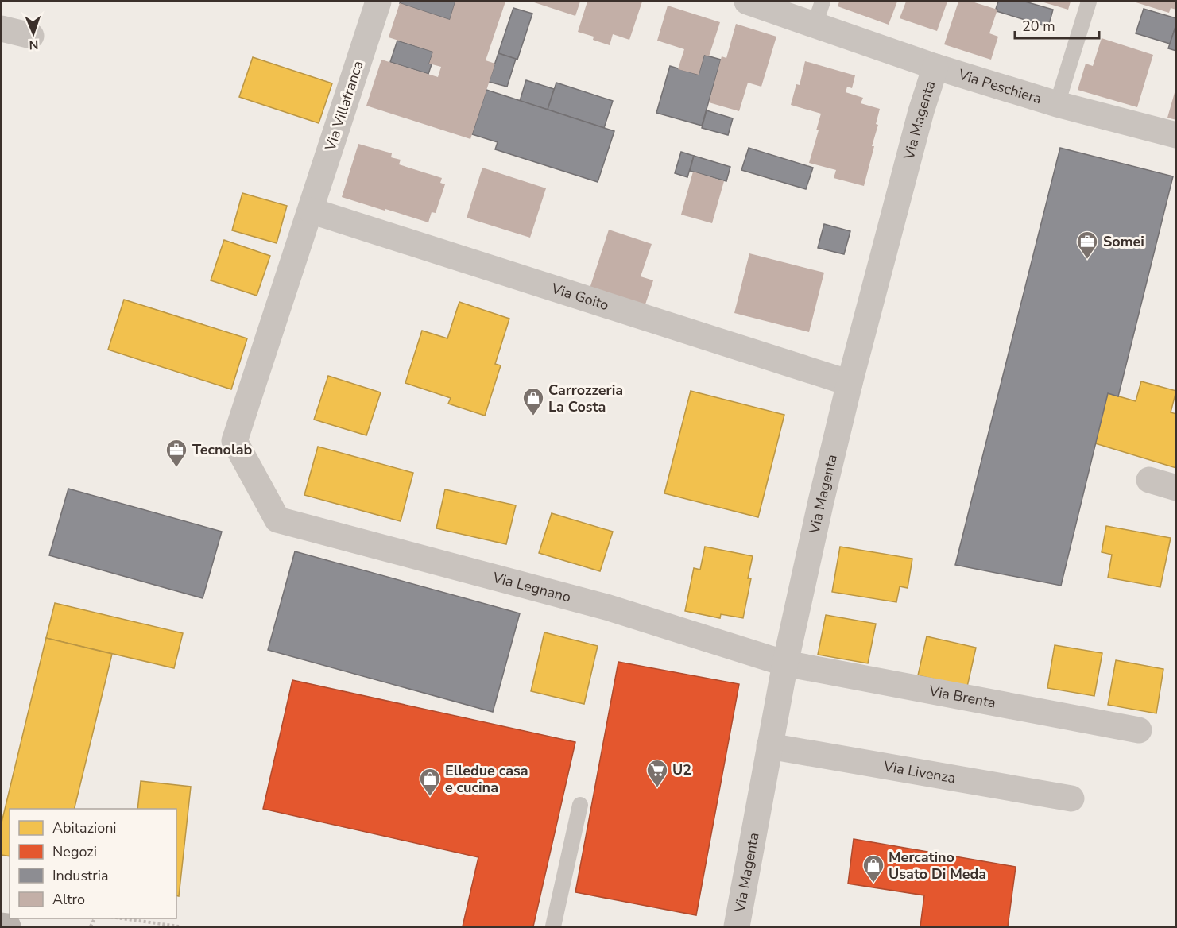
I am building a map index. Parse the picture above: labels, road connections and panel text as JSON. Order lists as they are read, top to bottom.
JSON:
{
  "streets": {
    "street": [
      "Via Peschiera",
      "Via Villafranca",
      "Via Magenta",
      "Via Goito",
      "Via Legnano",
      "Via Brenta",
      "Via Livenza"
    ]
  },
  "crossings": [
    ["Via Peschiera", "Via Magenta"],
    ["Via Villafranca", "Via Goito"],
    ["Via Villafranca", "Via Legnano"],
    ["Via Magenta", "Via Goito"],
    ["Via Magenta", "Via Legnano"],
    ["Via Magenta", "Via Brenta"],
    ["Via Magenta", "Via Livenza"],
    ["Via Legnano", "Via Brenta"]
  ],
  "places": {
    "office": ["Somei", "Tecnolab"],
    "shop": ["Carrozzeria La Costa", "Elledue casa e cucina", "Mercatino Usato Di Meda"],
    "supermarket": ["U2"]
  },
  "legend": [
    "Abitazioni",
    "Negozi",
    "Industria",
    "Altro"
  ],
  "scale_bar": "20 m",
  "north": "bottom"
}
